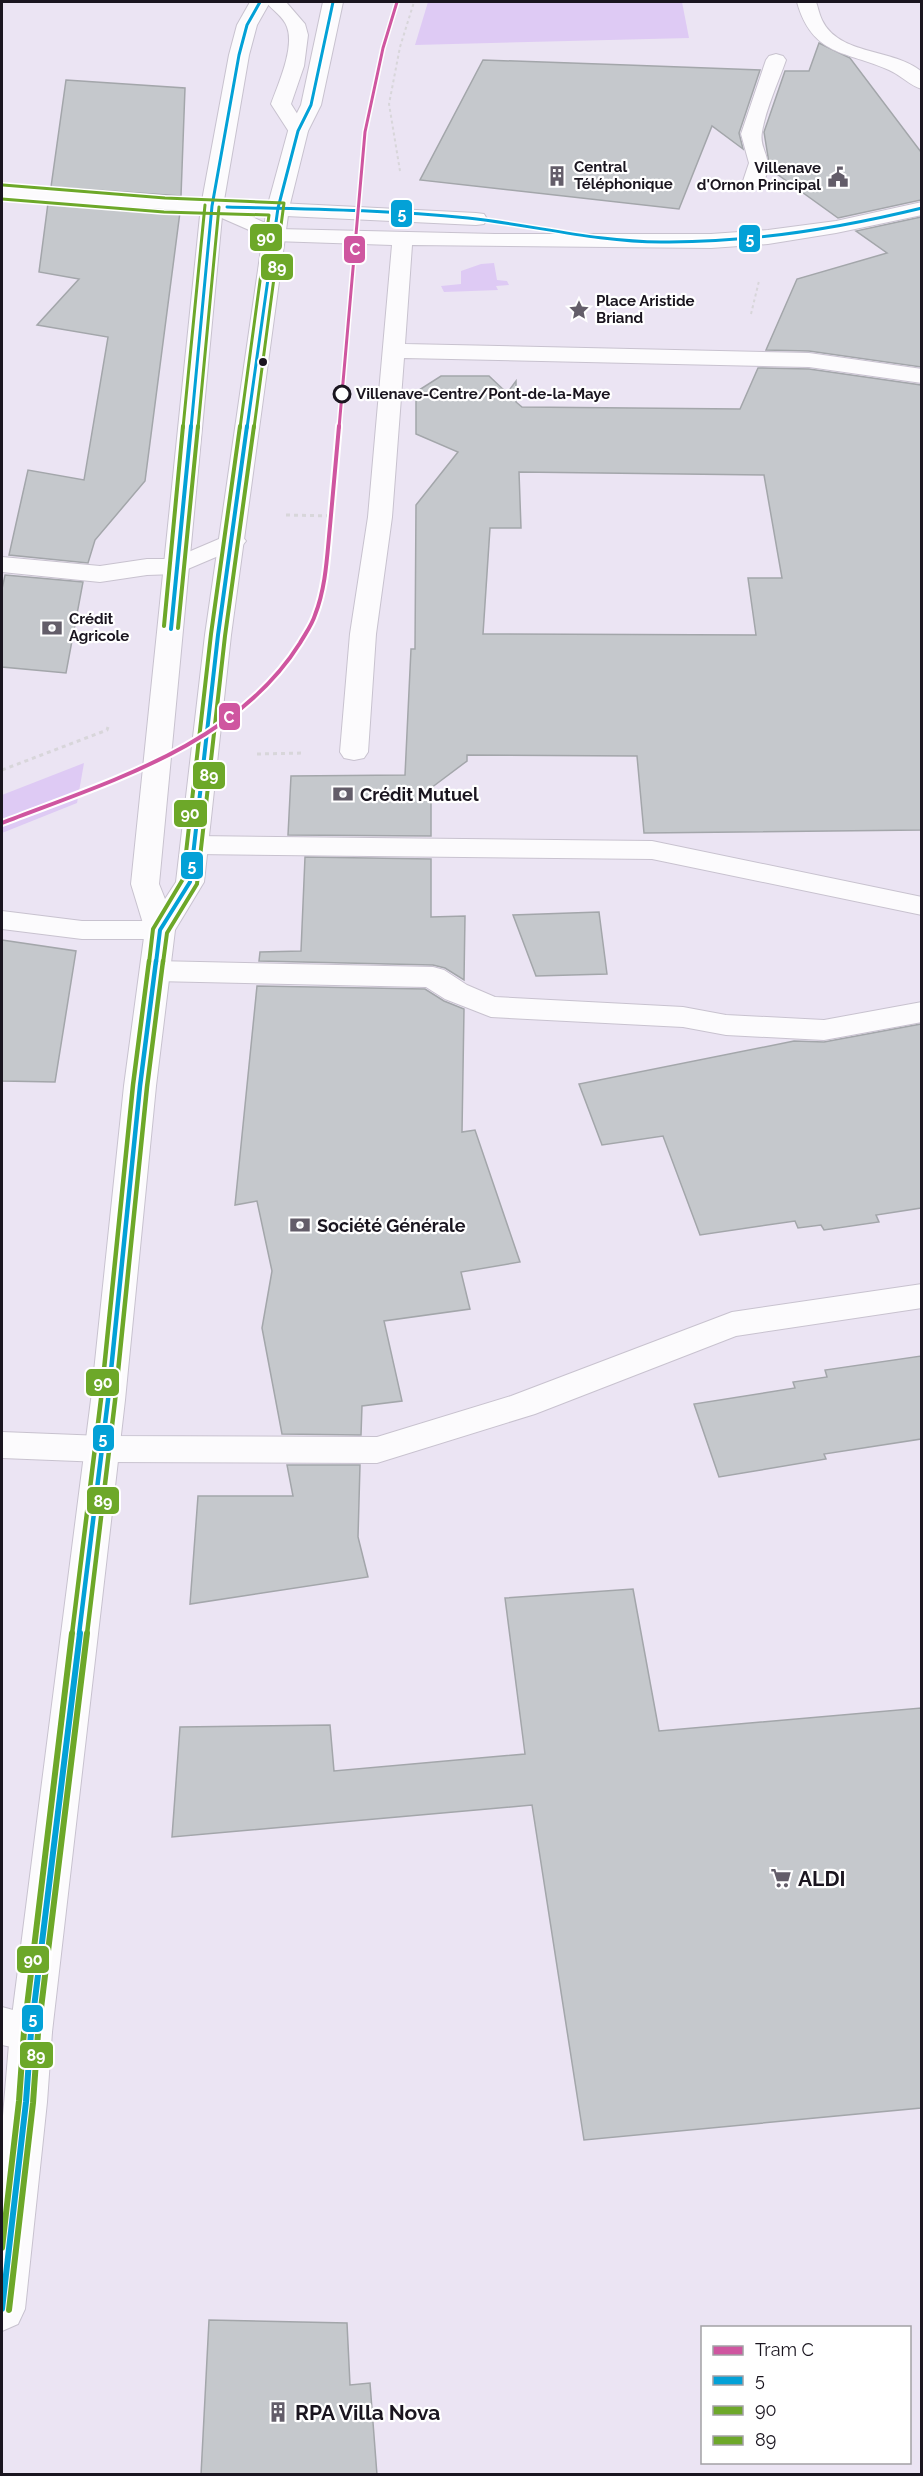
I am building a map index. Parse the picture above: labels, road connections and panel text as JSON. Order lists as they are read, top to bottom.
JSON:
{
  "places": {
    "building": ["Central Téléphonique", "RPA Villa Nova"],
    "public building": ["Villenave d'Ornon Principal"],
    "place": ["Place Aristide Briand"],
    "other": ["Villenave-Centre/Pont-de-la-Maye"],
    "bank": ["Crédit Agricole", "Crédit Mutuel", "Société Générale"],
    "supermarket": ["ALDI"]
  },
  "lines": [
    "tram line C",
    "transit line 5",
    "transit line 89",
    "transit line 90"
  ],
  "legend": [
    "Tram C",
    "5",
    "90",
    "89"
  ]
}
